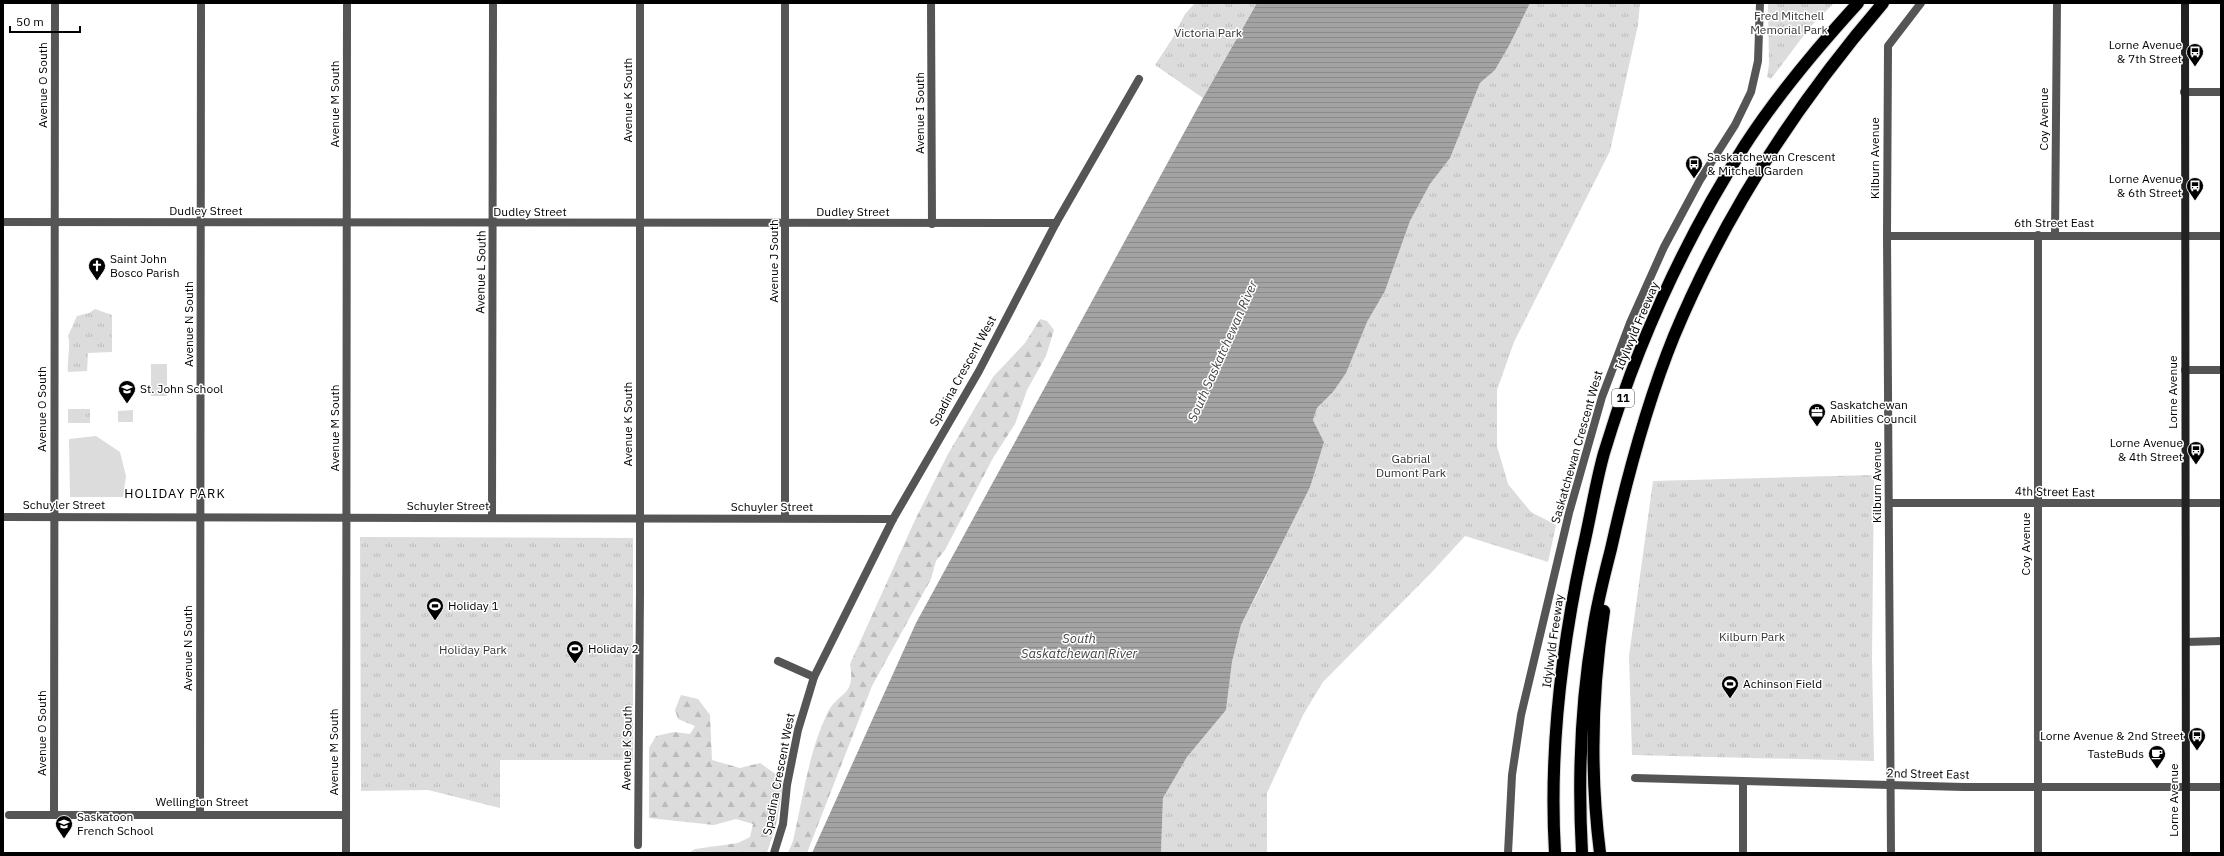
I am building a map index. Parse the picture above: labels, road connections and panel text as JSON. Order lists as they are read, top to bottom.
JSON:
{
  "streets": {
    "highway": ["Idylwyld Freeway", "11"],
    "main road": ["Lorne Avenue"],
    "street": [
      "Avenue O South",
      "Avenue K South",
      "Avenue M South",
      "Avenue I South",
      "Coy Avenue",
      "Kilburn Avenue",
      "Dudley Street",
      "6th Street East",
      "Avenue J South",
      "Avenue L South",
      "Avenue N South",
      "Spadina Crescent West",
      "Saskatchewan Crescent West",
      "4th Street East",
      "Schuyler Street",
      "2nd Street East",
      "Wellington Street"
    ]
  },
  "crossings": [
    ["Avenue O South", "Dudley Street"],
    ["Avenue O South", "Schuyler Street"],
    ["Avenue O South", "Wellington Street"],
    ["Avenue K South", "Dudley Street"],
    ["Avenue K South", "Schuyler Street"],
    ["Avenue M South", "Dudley Street"],
    ["Avenue M South", "Schuyler Street"],
    ["Avenue M South", "Wellington Street"],
    ["Avenue I South", "Dudley Street"],
    ["Coy Avenue", "6th Street East"],
    ["Coy Avenue", "4th Street East"],
    ["Coy Avenue", "2nd Street East"],
    ["Kilburn Avenue", "6th Street East"],
    ["Kilburn Avenue", "4th Street East"],
    ["Kilburn Avenue", "2nd Street East"],
    ["Dudley Street", "Avenue J South"],
    ["Dudley Street", "Avenue L South"],
    ["Dudley Street", "Avenue N South"],
    ["Dudley Street", "Spadina Crescent West"],
    ["6th Street East", "Lorne Avenue"],
    ["Avenue J South", "Schuyler Street"],
    ["Avenue L South", "Schuyler Street"],
    ["Avenue N South", "Schuyler Street"],
    ["Avenue N South", "Wellington Street"],
    ["Spadina Crescent West", "Schuyler Street"],
    ["Lorne Avenue", "4th Street East"],
    ["Lorne Avenue", "2nd Street East"]
  ],
  "districts": ["HOLIDAY PARK"],
  "water": ["South Saskatchewan River"],
  "parks": [
    "Fred Mitchell Memorial Park",
    "Victoria Park",
    "Gabrial Dumont Park",
    "Kilburn Park",
    "Holiday Park"
  ],
  "places": {
    "bus stop": [
      "Lorne Avenue & 7th Street",
      "Saskatchewan Crescent & Mitchell Garden",
      "Lorne Avenue & 6th Street",
      "Lorne Avenue & 4th Street",
      "Lorne Avenue & 2nd Street"
    ],
    "church": ["Saint John Bosco Parish"],
    "school or university": ["St. John School", "Saskatoon French School"],
    "office": ["Saskatchewan Abilities Council"],
    "sports": ["Holiday 1", "Holiday 2", "Achinson Field"],
    "cafe": ["TasteBuds"]
  },
  "scale_bar": "50 m"
}
